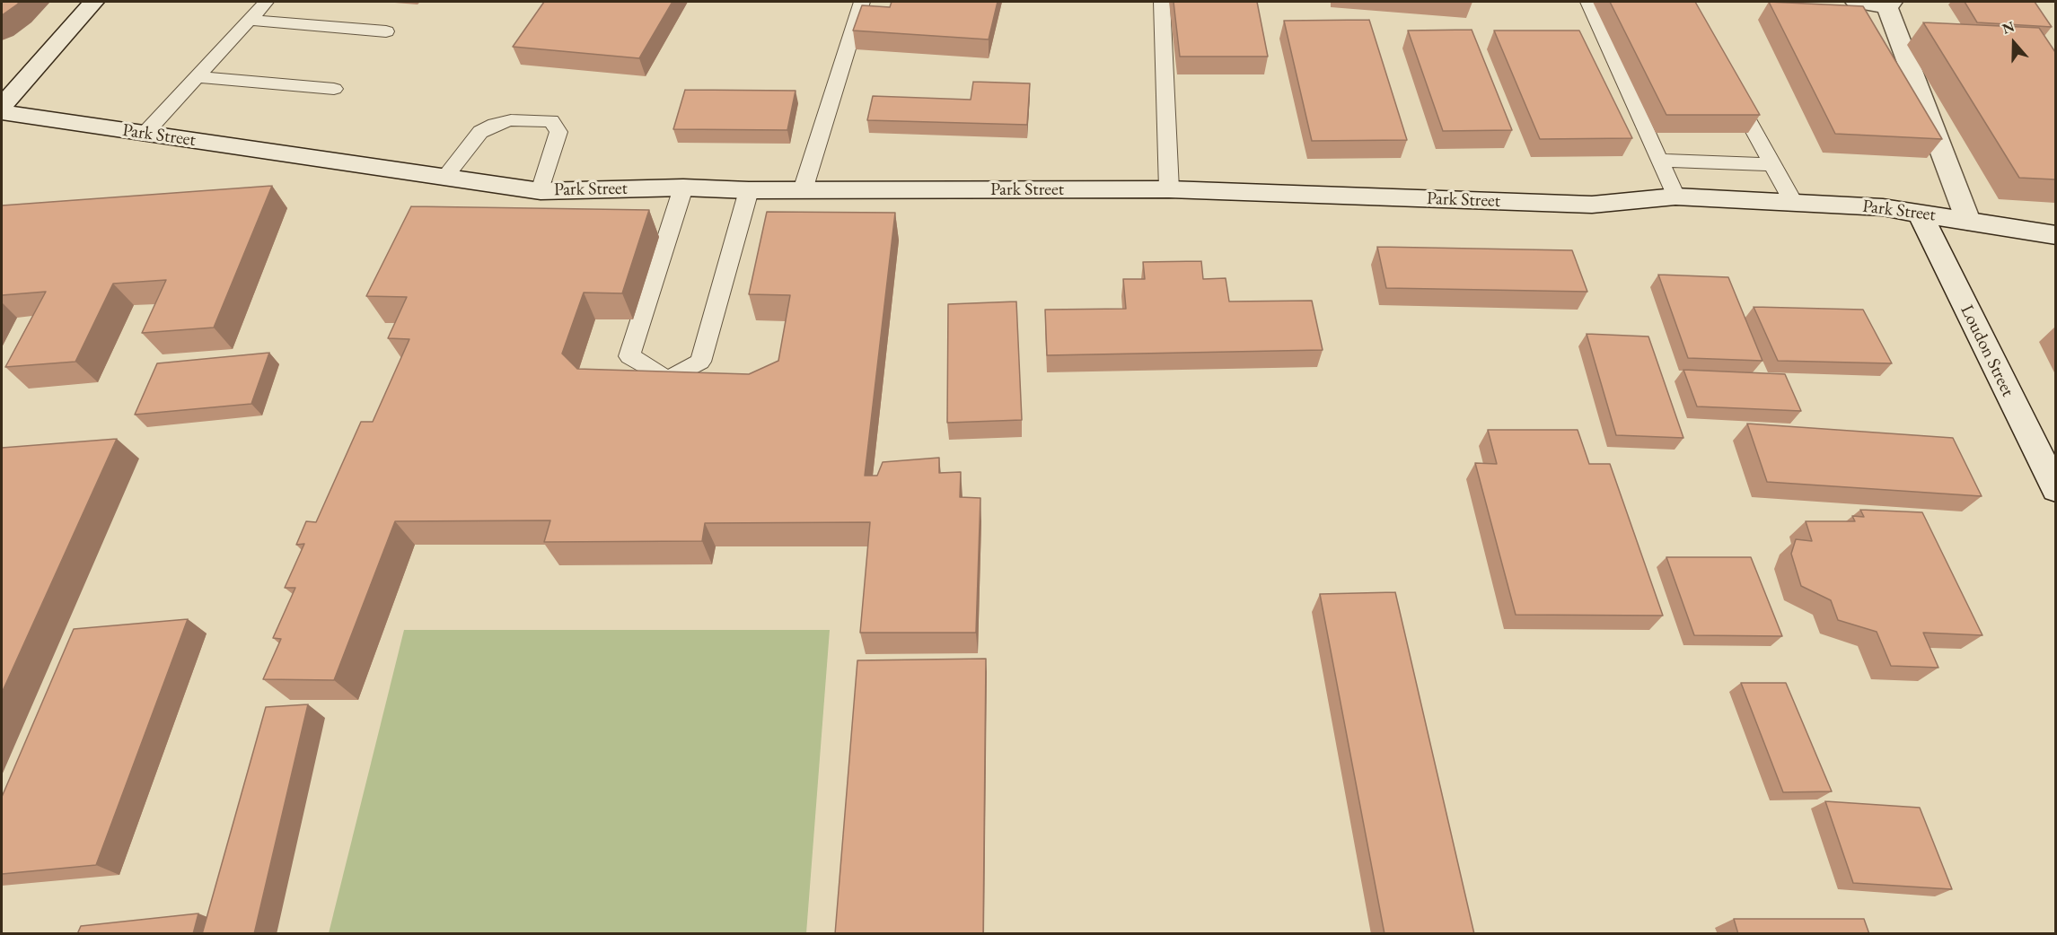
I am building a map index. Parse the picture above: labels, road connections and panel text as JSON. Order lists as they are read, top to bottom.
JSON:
{
  "streets": {
    "main road": ["Park Street", "Loudon Street"]
  },
  "crossings": [
    ["Park Street", "Loudon Street"]
  ],
  "north": "top"
}
